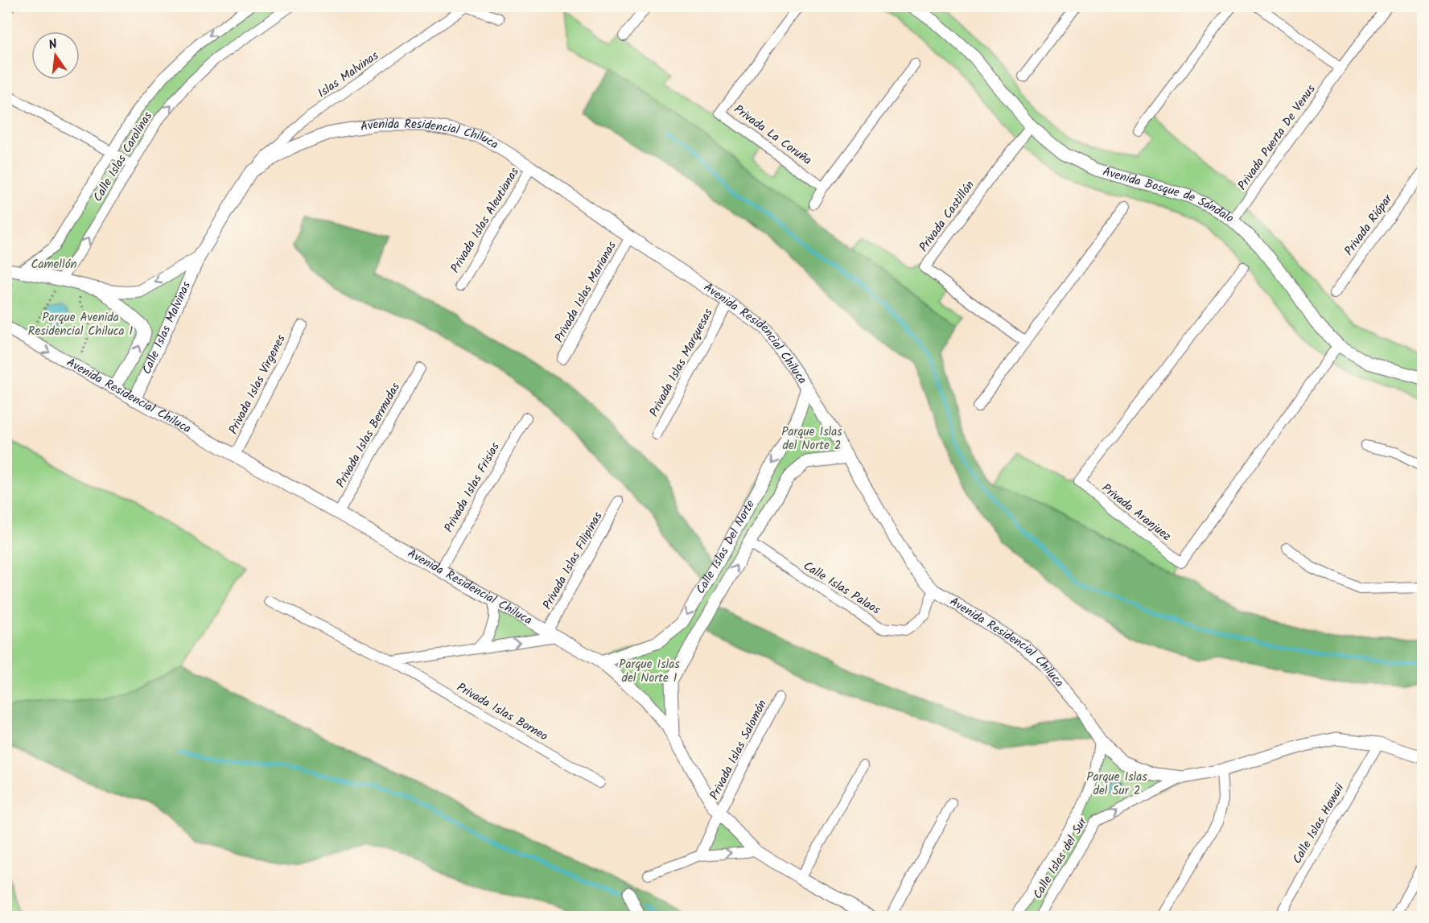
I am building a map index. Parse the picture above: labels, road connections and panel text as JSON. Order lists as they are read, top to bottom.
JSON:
{
  "streets": {
    "street": [
      "Islas Malvinas",
      "Privada La Coruña",
      "Privada Puerta De Venus",
      "Avenida Residencial Chiluca",
      "Calle Islas Carolinas",
      "Avenida Bosque de Sándalo",
      "Privada Castillón",
      "Privada Islas Aleutianas",
      "Privada Riópar",
      "Privada Islas Marianas",
      "Calle Islas Malvinas",
      "Privada Islas Marquesas",
      "Privada Islas Virgenes",
      "Privada Islas Bermudas",
      "Privada Islas Frisias",
      "Privada Aranjuez",
      "Calle Islas Del Norte",
      "Privada Islas Filipinas",
      "Calle Islas Palaos",
      "Privada Islas Borneo",
      "Privada Islas Salomón",
      "Calle Islas Hawaii",
      "Calle Islas del Sur"
    ]
  },
  "crossings": [
    ["Islas Malvinas", "Avenida Residencial Chiluca"],
    ["Privada Puerta De Venus", "Avenida Bosque de Sándalo"],
    ["Avenida Residencial Chiluca", "Calle Islas Carolinas"],
    ["Avenida Residencial Chiluca", "Privada Islas Aleutianas"],
    ["Avenida Residencial Chiluca", "Privada Islas Marianas"],
    ["Avenida Residencial Chiluca", "Calle Islas Malvinas"],
    ["Avenida Residencial Chiluca", "Privada Islas Marquesas"],
    ["Avenida Residencial Chiluca", "Privada Islas Virgenes"],
    ["Avenida Residencial Chiluca", "Privada Islas Bermudas"],
    ["Avenida Residencial Chiluca", "Privada Islas Frisias"],
    ["Avenida Residencial Chiluca", "Calle Islas Del Norte"],
    ["Avenida Residencial Chiluca", "Privada Islas Filipinas"],
    ["Avenida Residencial Chiluca", "Calle Islas Palaos"],
    ["Avenida Residencial Chiluca", "Privada Islas Salomón"],
    ["Avenida Residencial Chiluca", "Calle Islas Hawaii"],
    ["Avenida Residencial Chiluca", "Calle Islas del Sur"],
    ["Avenida Bosque de Sándalo", "Privada Castillón"],
    ["Avenida Bosque de Sándalo", "Privada Aranjuez"],
    ["Calle Islas Del Norte", "Calle Islas Palaos"]
  ],
  "parks": [
    "Camellón",
    "Parque Avenida Residencial Chiluca 1",
    "Parque Islas del Norte 2",
    "Parque Islas del Norte 1",
    "Parque Islas del Sur 2"
  ],
  "north": "top"
}
